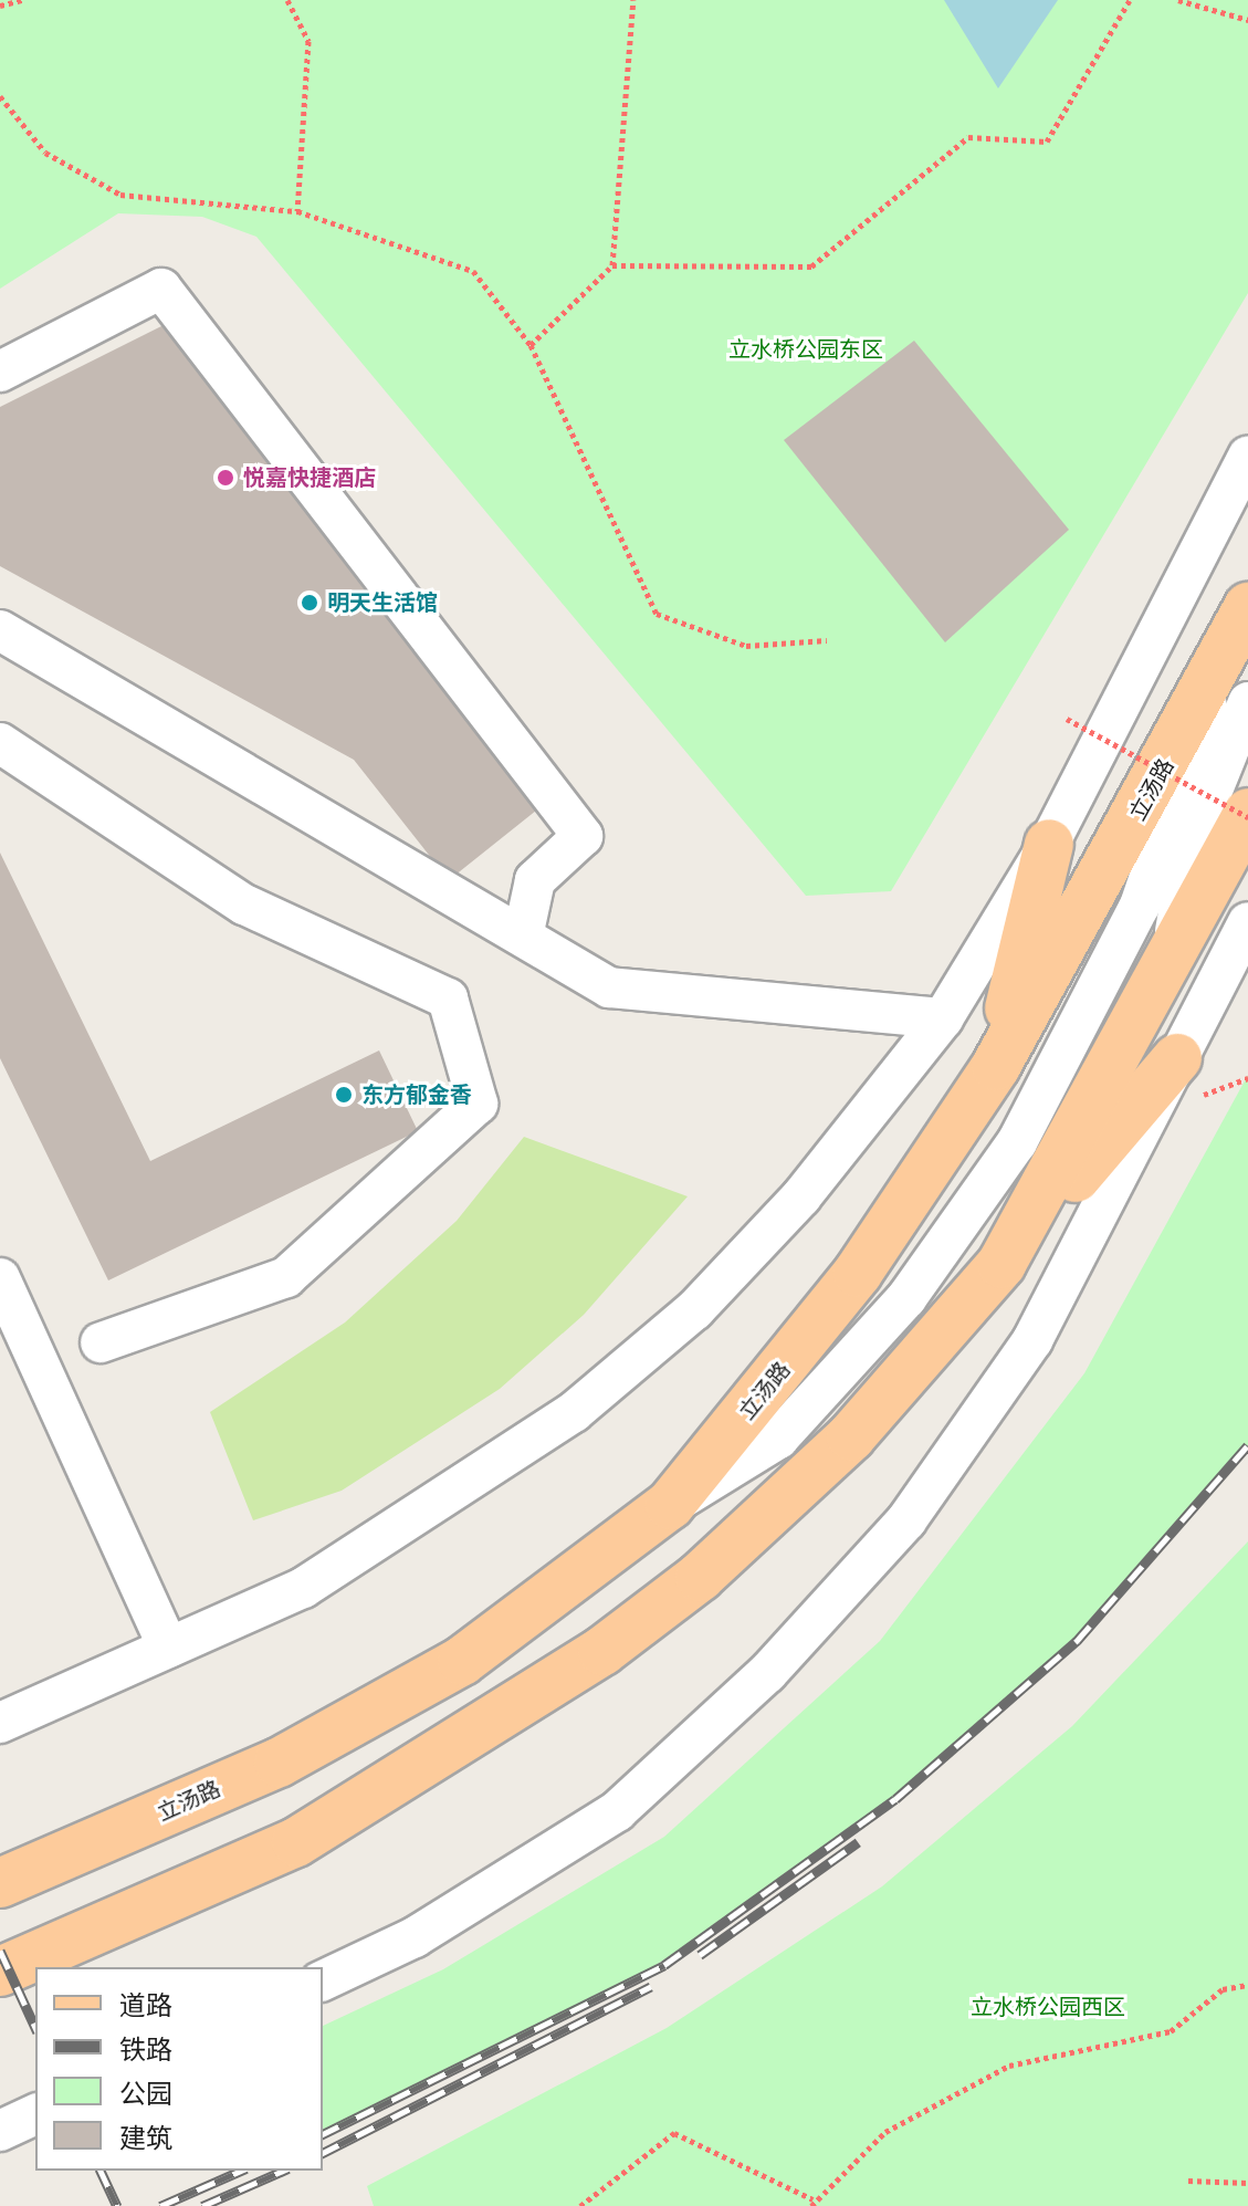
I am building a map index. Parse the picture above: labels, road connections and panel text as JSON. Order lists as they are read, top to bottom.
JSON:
{
  "streets": {
    "main road": ["立汤路"]
  },
  "parks": ["立水桥公园东区", "立水桥公园西区"],
  "places": ["悦嘉快捷酒店", "明天生活馆", "东方郁金香"],
  "legend": [
    "道路",
    "铁路",
    "公园",
    "建筑"
  ]
}
